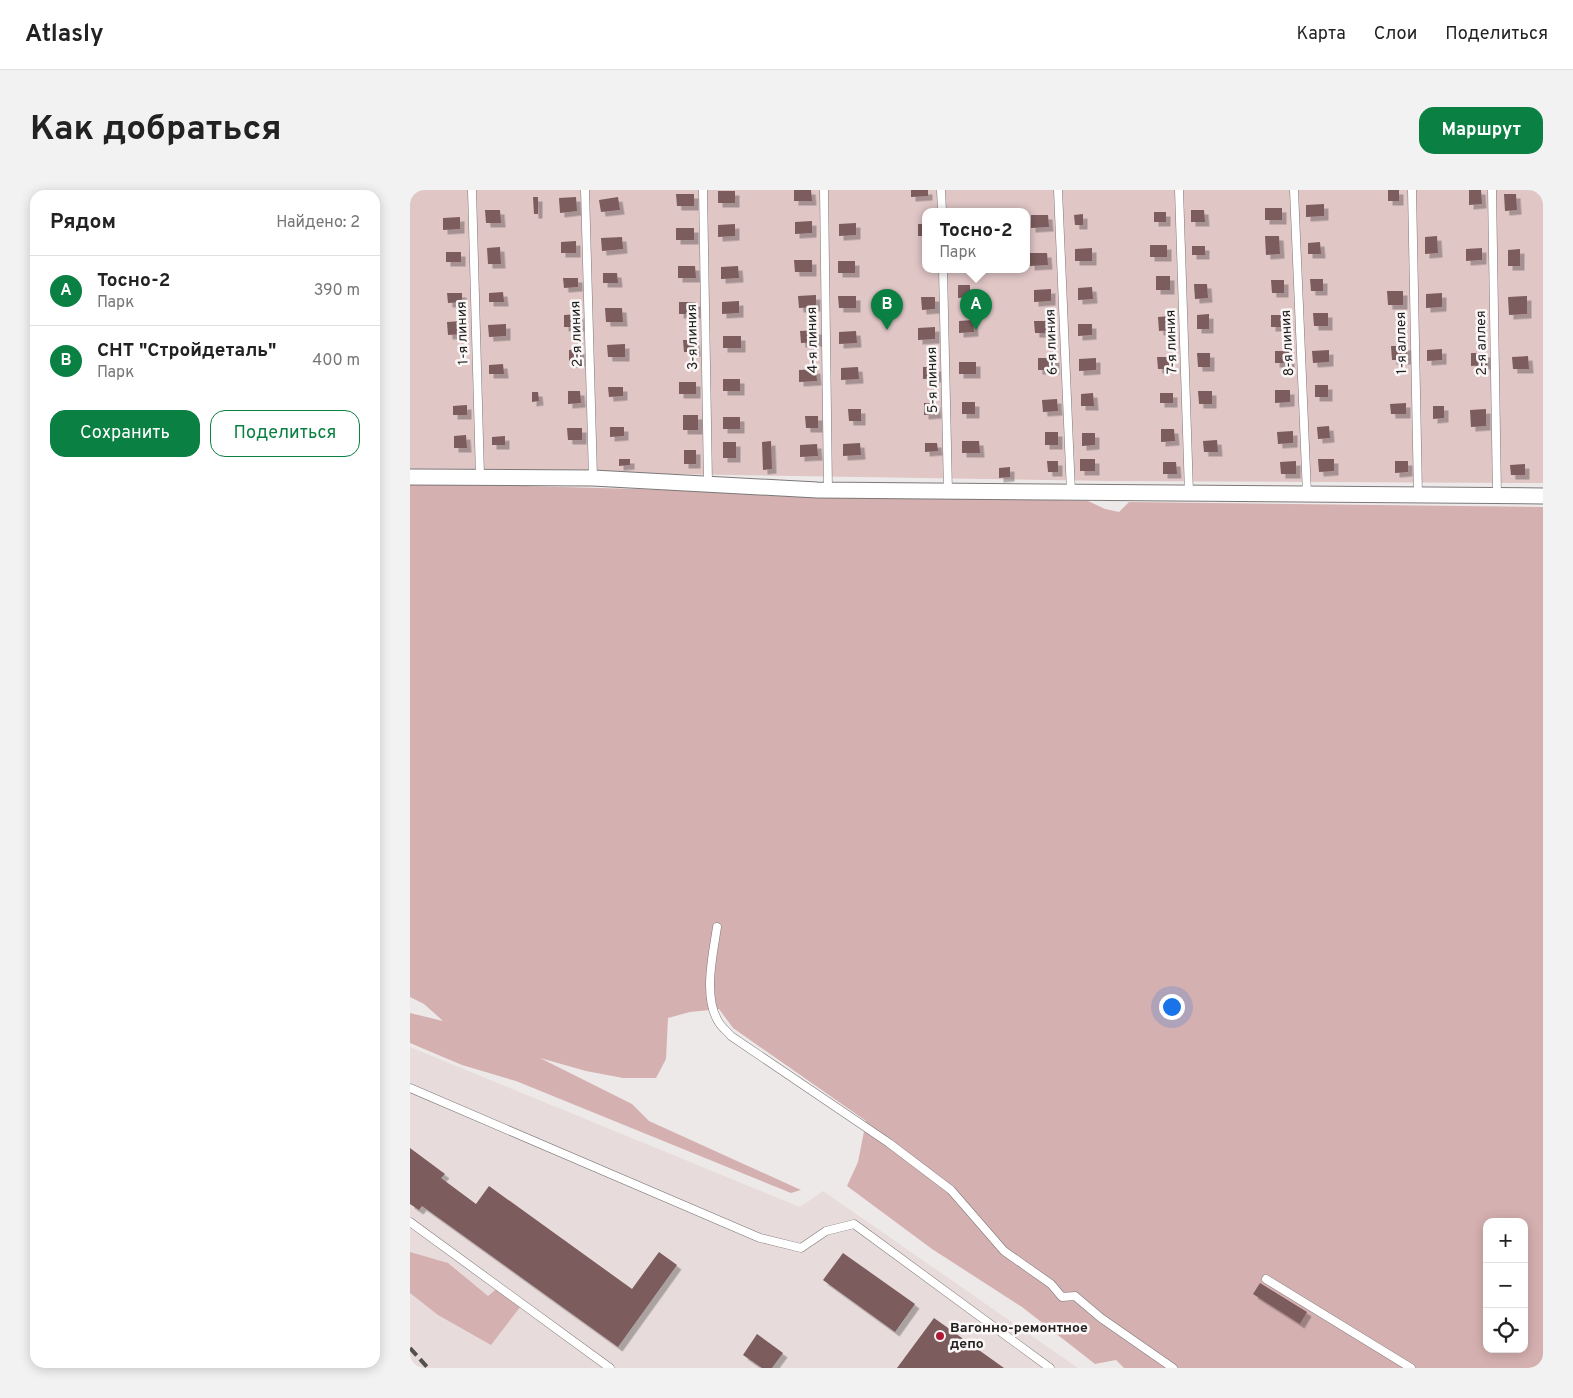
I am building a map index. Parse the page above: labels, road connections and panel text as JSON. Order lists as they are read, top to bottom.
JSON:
{
  "streets": {
    "lane": [
      "1-я линия",
      "2-я линия",
      "3-я линия",
      "4-я линия",
      "6-я линия",
      "7-я линия",
      "8-я линия",
      "1-я аллея",
      "2-я аллея",
      "5-я линия"
    ]
  },
  "places": ["Вагонно-ремонтное депо"],
  "page": {
    "header": "Atlasly",
    "nav": ["Карта", "Слои", "Поделиться"],
    "buttons": [
      "Маршрут",
      ["Сохранить", "Поделиться"]
    ],
    "title": "Как добраться",
    "heading": ["Рядом", "Найдено: 2"],
    "popup": ["Тосно-2", "Парк"],
    "list": [
      {
        "mark": "A",
        "name": "Тосно-2",
        "note": "Парк",
        "value": "390 m"
      },
      {
        "mark": "B",
        "name": "СНТ \"Стройдеталь\"",
        "note": "Парк",
        "value": "400 m"
      }
    ],
    "pins": ["A", "B"],
    "map_buttons": ["+", "−"]
  }
}
